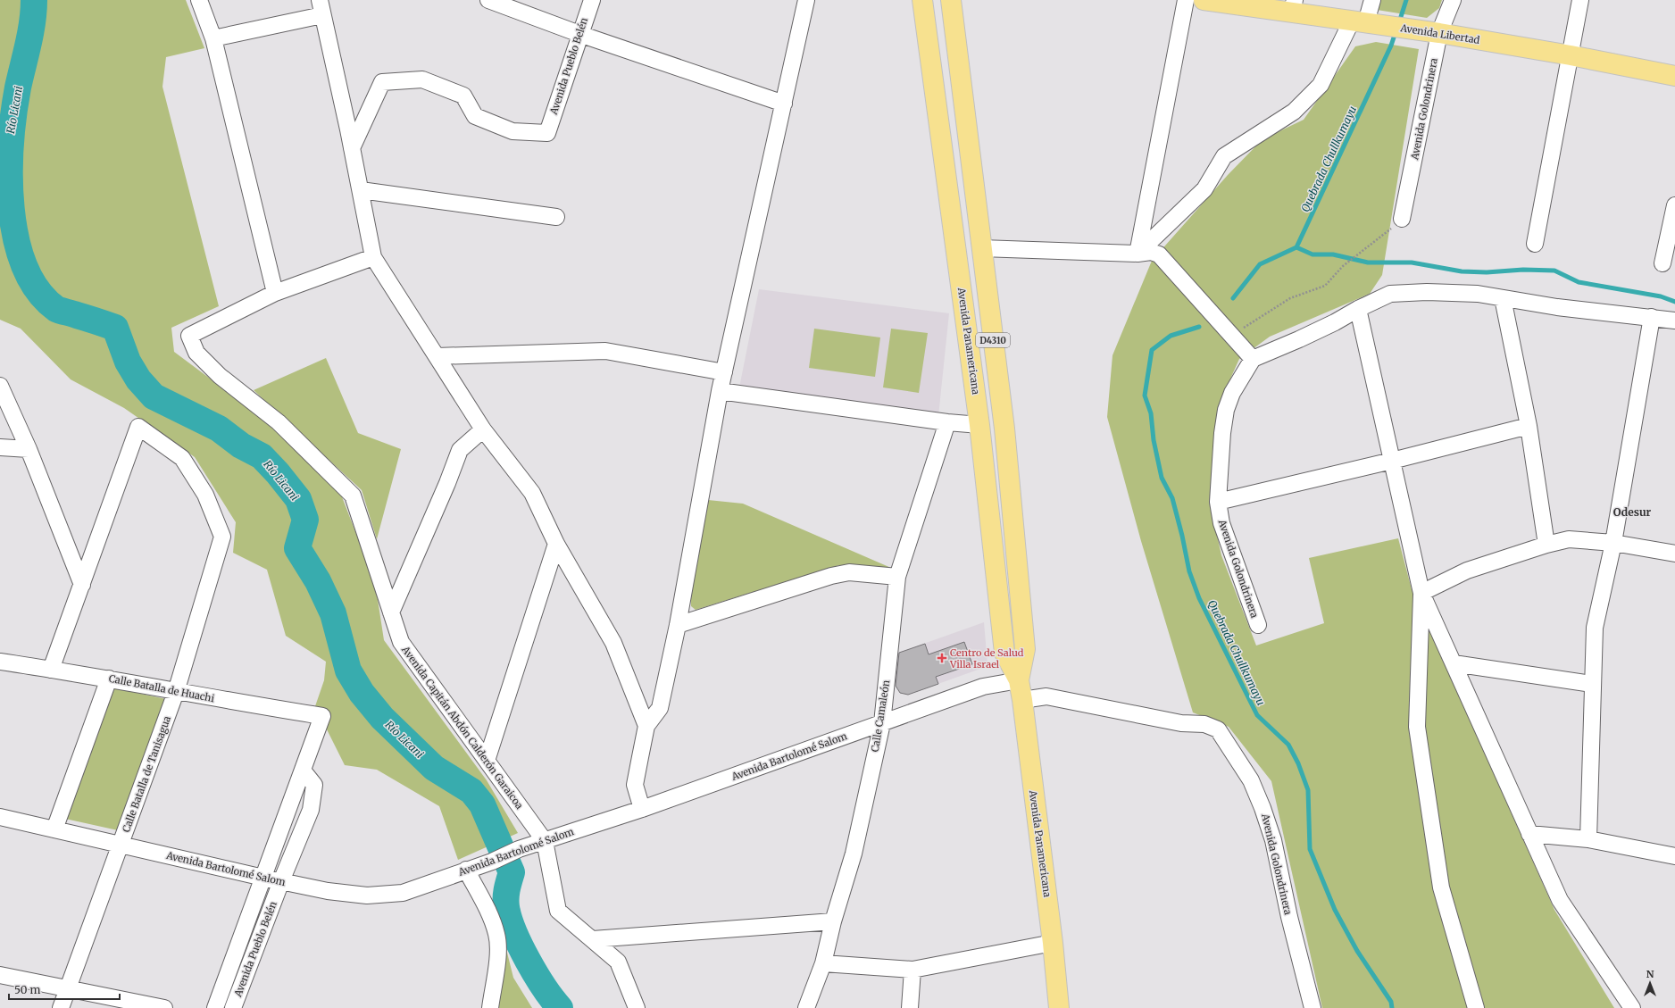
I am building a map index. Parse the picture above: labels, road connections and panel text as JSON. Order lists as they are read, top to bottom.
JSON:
{
  "streets": {
    "main road": ["Avenida Libertad", "D4310", "Avenida Panamericana"],
    "street": [
      "Avenida Pueblo Belén",
      "Avenida Golondrinera",
      "Calle Batalla de Huachi",
      "Calle Camaleón",
      "Avenida Capitán Abdón Calderón Garaicoa",
      "Avenida Bartolomé Salom",
      "Calle Batalla de Tanisagua"
    ]
  },
  "crossings": [
    ["Avenida Libertad", "Avenida Golondrinera"],
    ["Avenida Pueblo Belén", "Calle Batalla de Huachi"],
    ["Avenida Pueblo Belén", "Avenida Bartolomé Salom"],
    ["Avenida Golondrinera", "Avenida Panamericana"],
    ["Avenida Panamericana", "Avenida Bartolomé Salom"],
    ["Calle Batalla de Huachi", "Calle Batalla de Tanisagua"],
    ["Calle Camaleón", "Avenida Bartolomé Salom"],
    ["Avenida Capitán Abdón Calderón Garaicoa", "Avenida Bartolomé Salom"],
    ["Avenida Bartolomé Salom", "Calle Batalla de Tanisagua"]
  ],
  "districts": ["Odesur"],
  "water": ["Río Licani", "Quebrada Chullkumayu"],
  "places": {
    "health": ["Centro de Salud Villa Israel"]
  },
  "scale_bar": "50 m",
  "north": "top"
}
